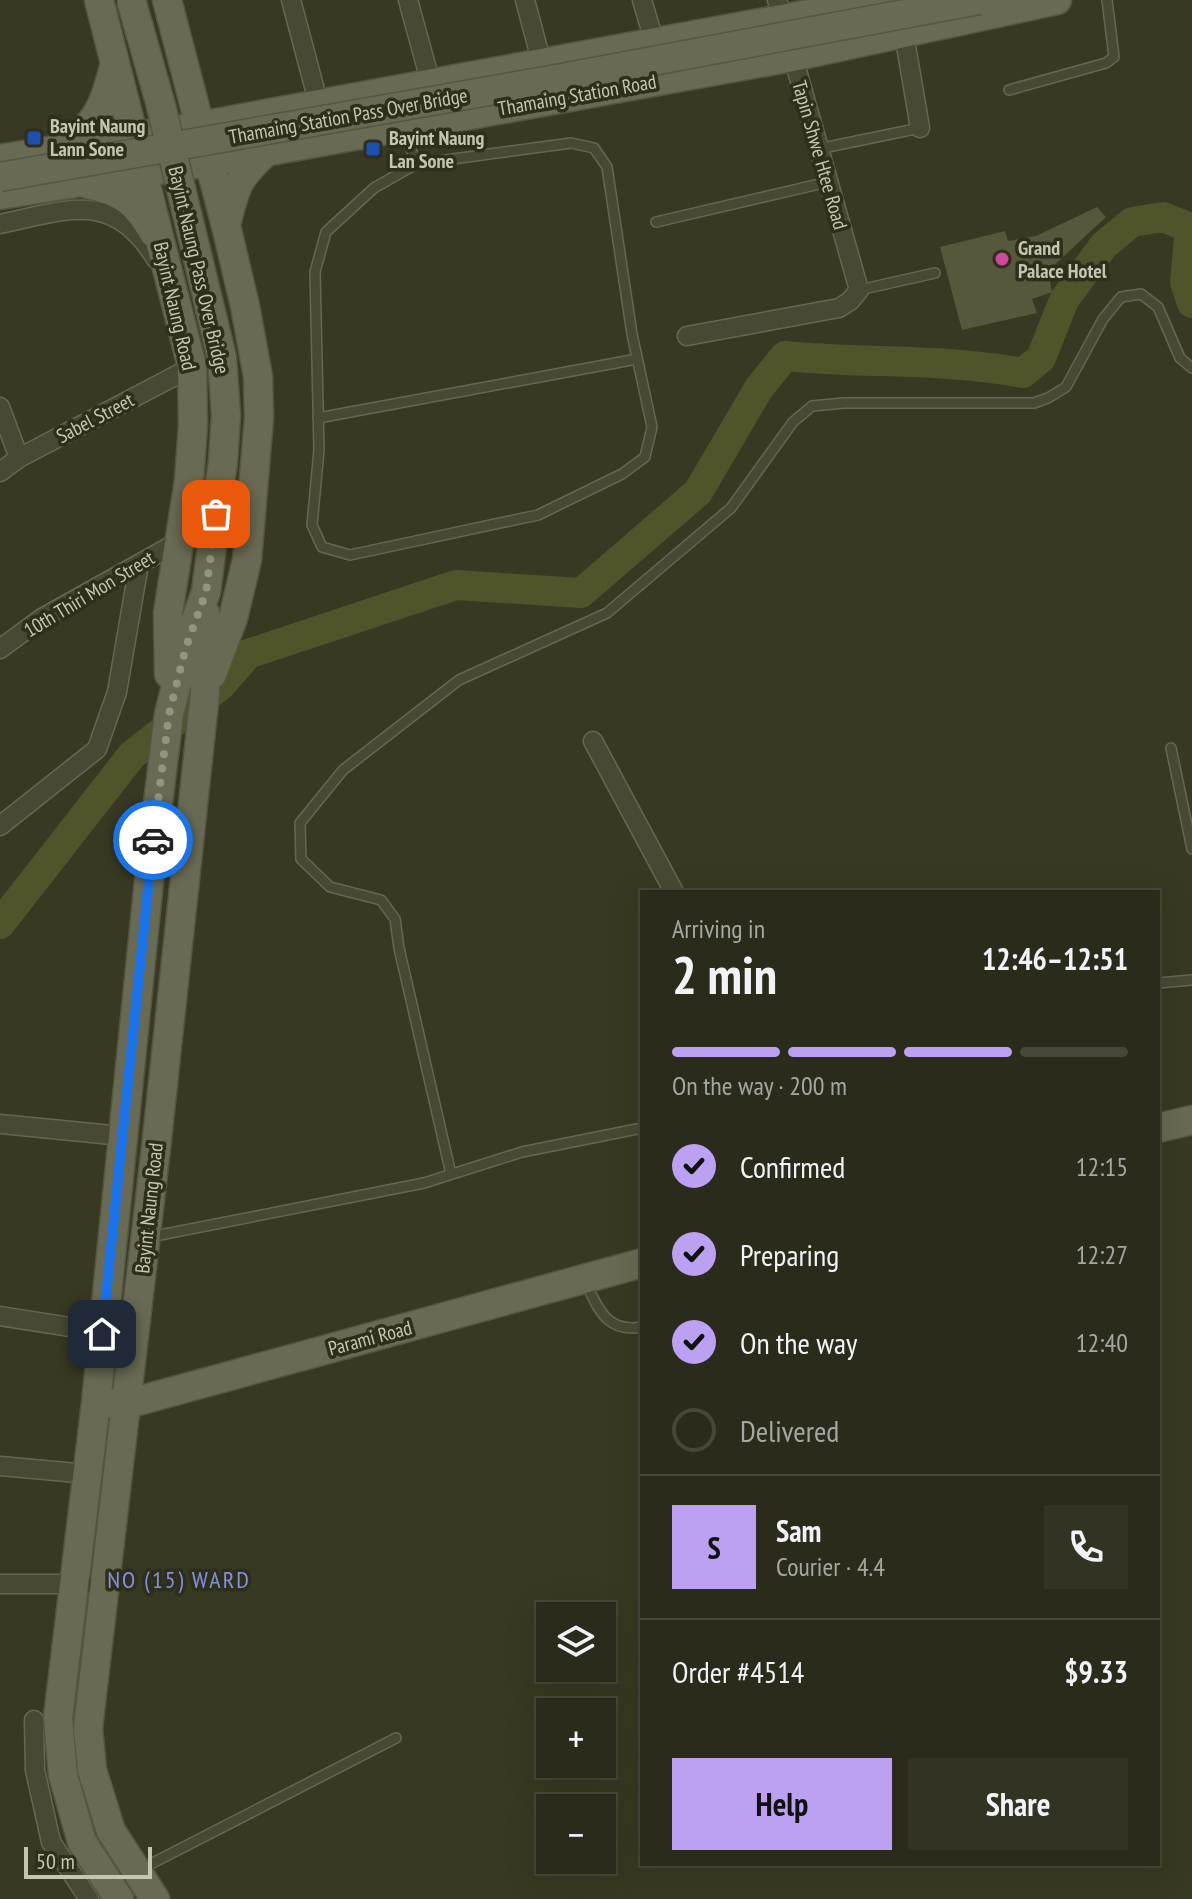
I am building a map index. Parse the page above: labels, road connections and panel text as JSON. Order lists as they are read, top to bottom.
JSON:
{
  "streets": {
    "main road": [
      "Thamaing Station Road",
      "Thamaing Station Pass Over Bridge",
      "Bayint Naung Pass Over Bridge",
      "Bayint Naung Road",
      "Parami Road"
    ],
    "street": ["Tapin Shwe Htee Road", "Sabel Street", "10th Thiri Mon Street"]
  },
  "crossings": [
    ["Thamaing Station Road", "Tapin Shwe Htee Road"],
    ["Thamaing Station Road", "Bayint Naung Road"],
    ["Bayint Naung Pass Over Bridge", "Bayint Naung Road"],
    ["Bayint Naung Road", "Sabel Street"],
    ["Bayint Naung Road", "10th Thiri Mon Street"],
    ["Bayint Naung Road", "Parami Road"]
  ],
  "districts": ["NO (15) WARD"],
  "places": {
    "transit": ["Bayint Naung Lann Sone", "Bayint Naung Lan Sone"],
    "other": ["Grand Palace Hotel"]
  },
  "scale_bar": "50 m",
  "page": {
    "heading": ["2 min", "Arriving in", "12:46–12:51"],
    "panel": [
      "Sam",
      "Courier · 4.4",
      "Order #4514",
      "$9.33"
    ],
    "bar": "On the way · 200 m",
    "list": [
      ["Confirmed", "12:15"],
      ["Preparing", "12:27"],
      ["On the way", "12:40"],
      "Delivered"
    ],
    "round": "S",
    "map_buttons": ["+", "−"],
    "buttons": ["Help", "Share"],
    "scale": "50 m"
  }
}
